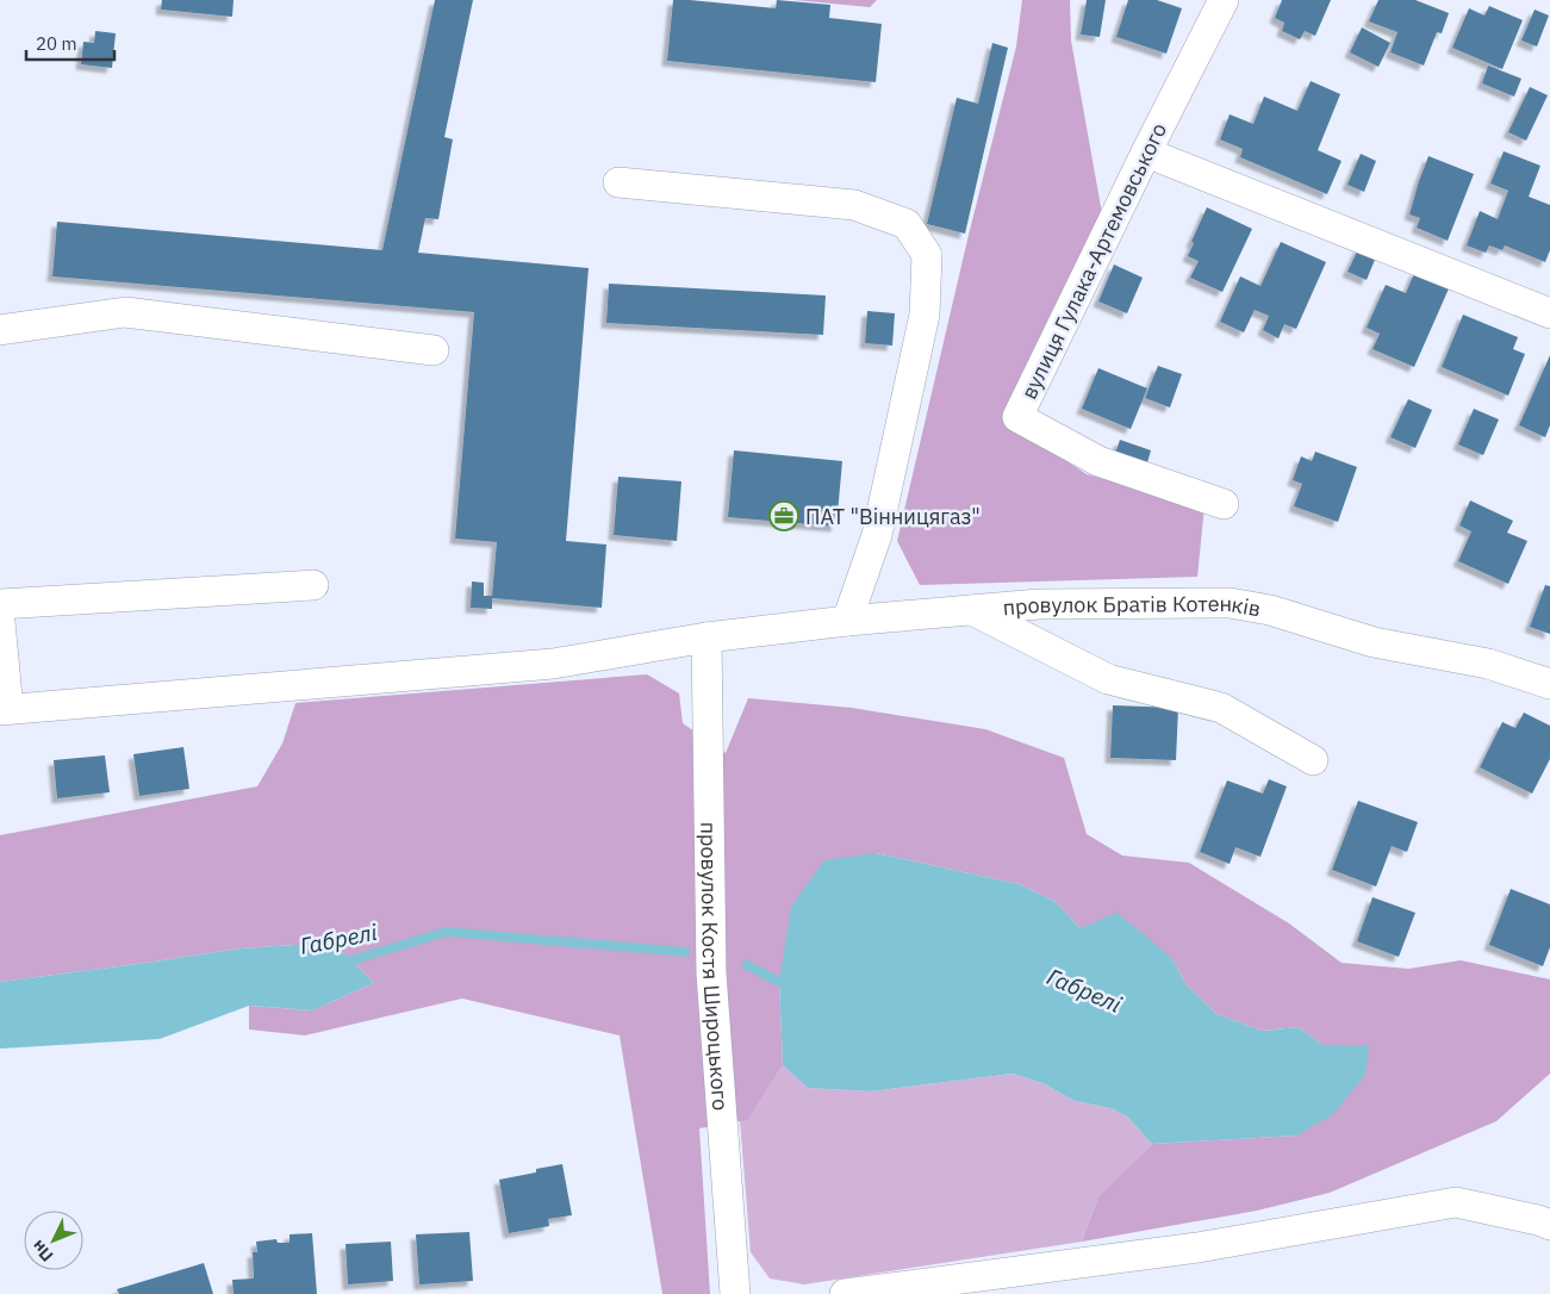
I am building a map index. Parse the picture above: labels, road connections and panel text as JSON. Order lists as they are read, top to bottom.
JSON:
{
  "streets": {
    "street": ["вулиця Гулака-Артемовського", "провулок Братів Котенків", "провулок Костя Широцького"]
  },
  "crossings": [
    ["провулок Братів Котенків", "провулок Костя Широцького"]
  ],
  "water": ["Габрелі"],
  "places": {
    "office": ["ПАТ \"Вінницягаз\""]
  },
  "scale_bar": "20 m",
  "north": "bottom left"
}
